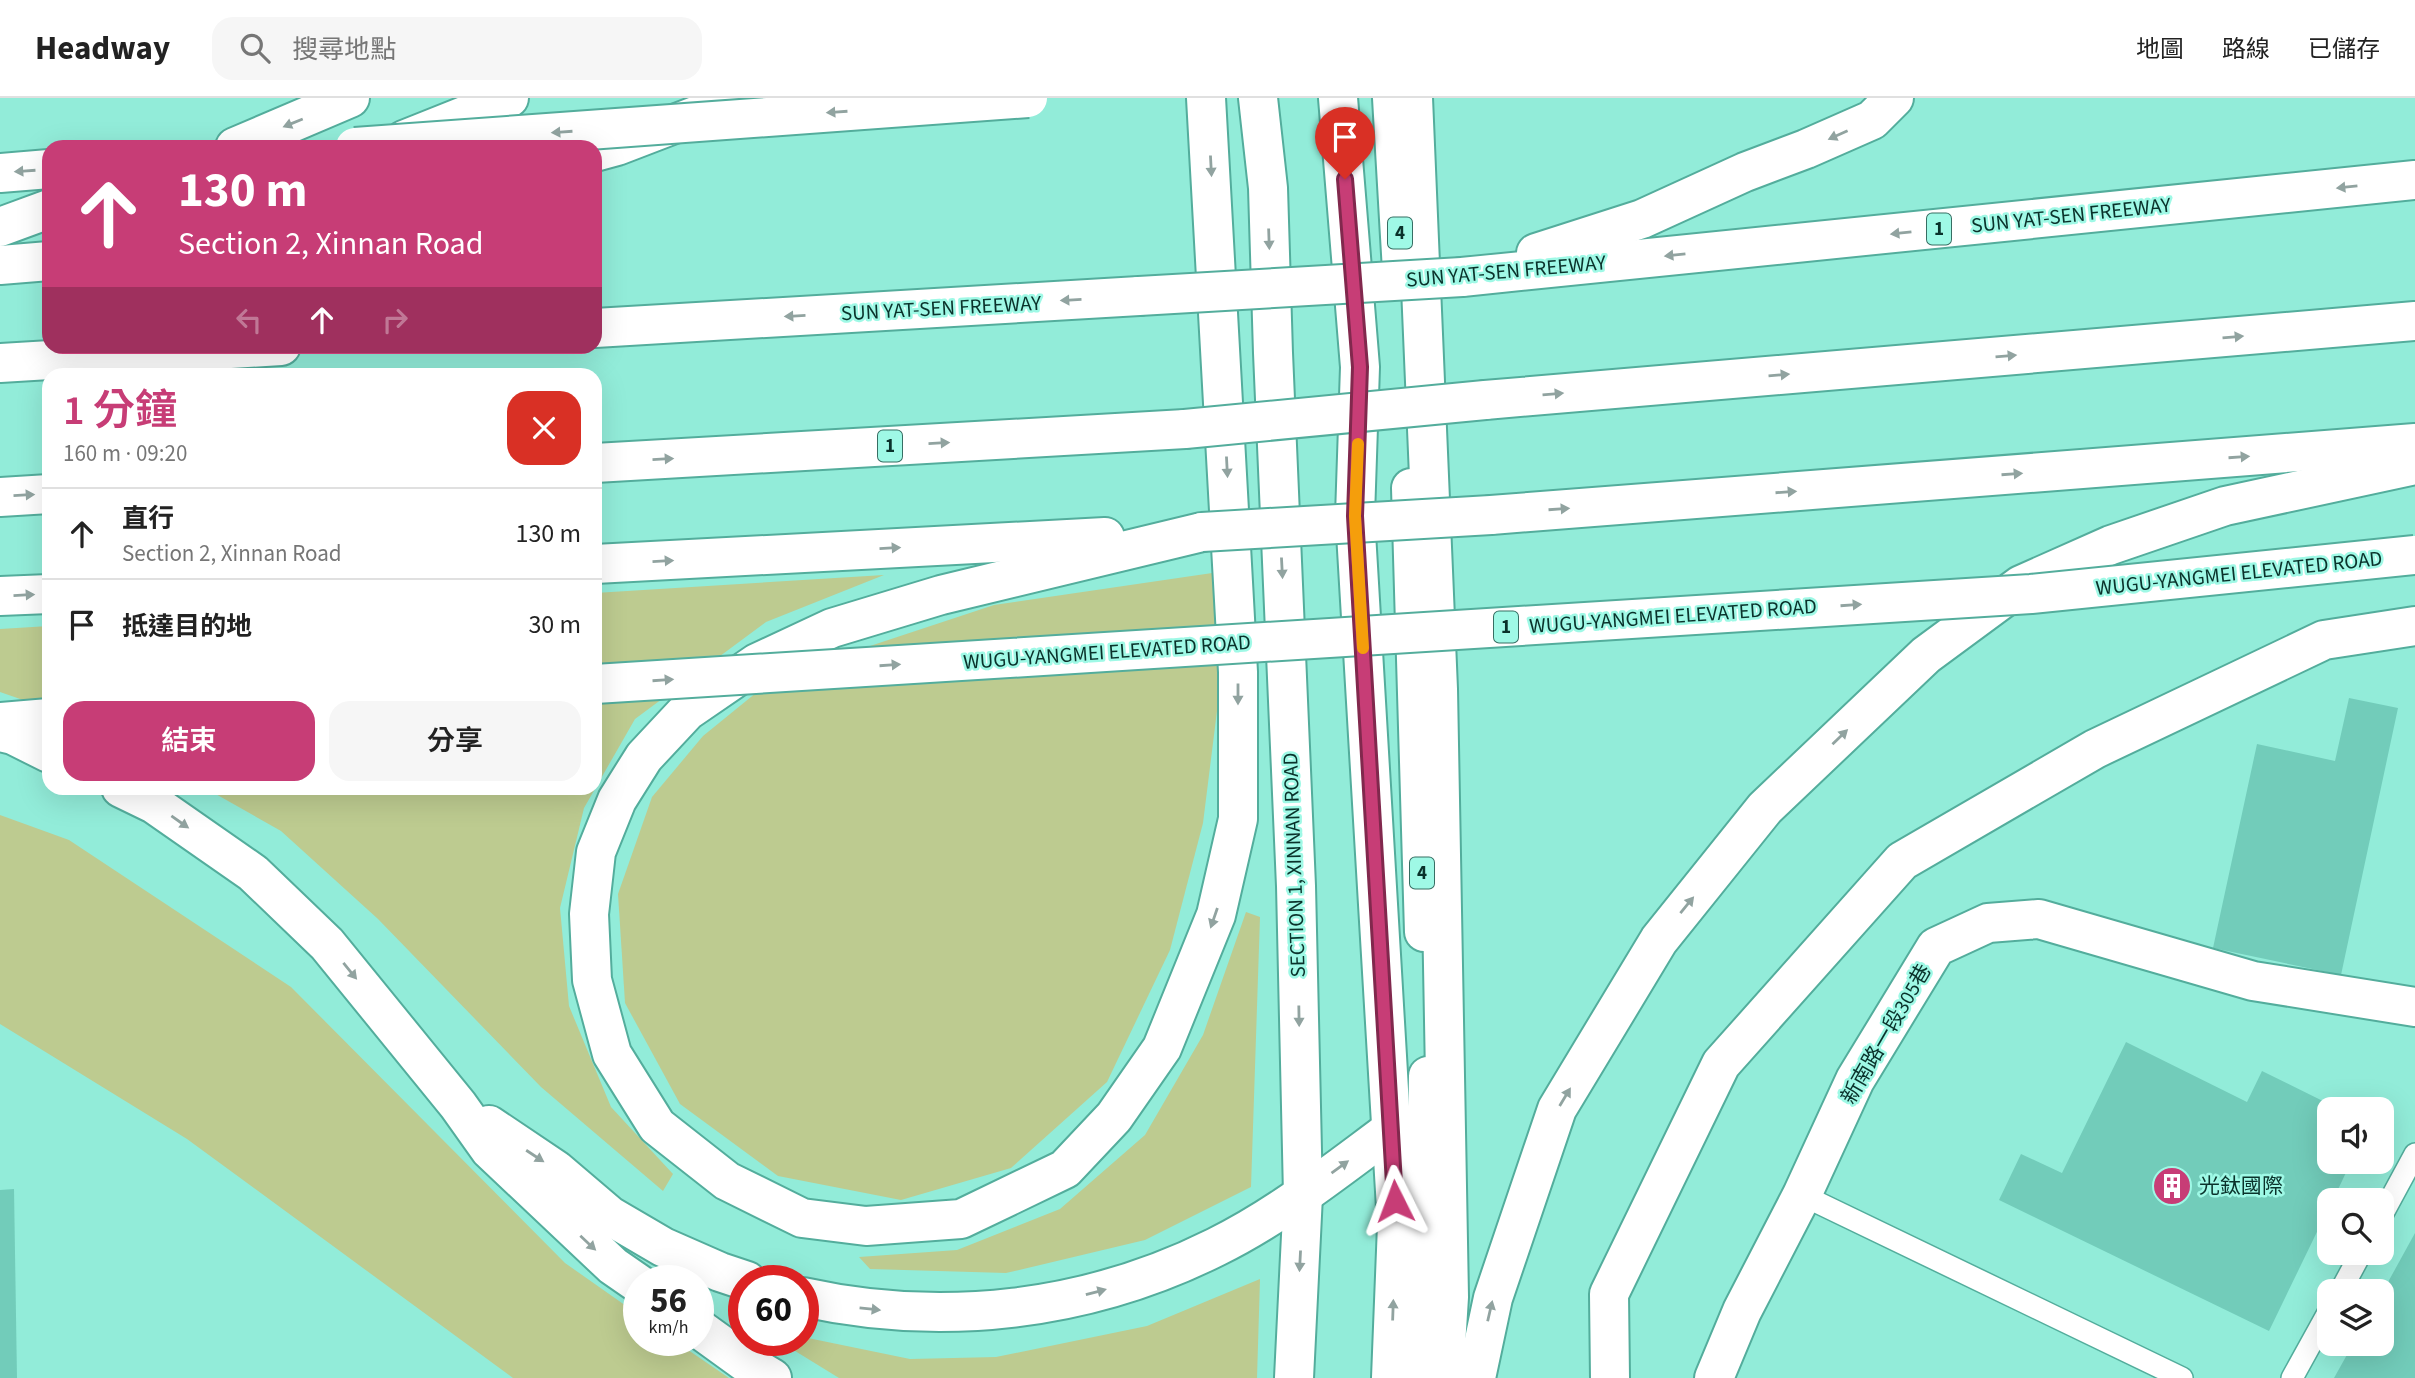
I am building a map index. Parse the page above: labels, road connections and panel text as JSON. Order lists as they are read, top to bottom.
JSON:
{
  "streets": {
    "main road": [
      "SUN YAT-SEN FREEWAY",
      "1",
      "4",
      "WUGU-YANGMEI ELEVATED ROAD",
      "SECTION 1, XINNAN ROAD",
      "新南路一段305巷"
    ]
  },
  "places": {
    "building": ["光鈦國際"]
  },
  "page": {
    "header": "Headway",
    "search": "搜尋地點",
    "nav": ["地圖", "路線", "已儲存"],
    "turn": ["130 m", "Section 2, Xinnan Road"],
    "heading": ["1 分鐘", "160 m · 09:20"],
    "list": [
      {
        "name": "直行",
        "note": "Section 2, Xinnan Road",
        "value": "130 m"
      },
      {
        "name": "抵達目的地",
        "value": "30 m"
      }
    ],
    "buttons": ["結束", "分享"],
    "speed": "56 km/h",
    "limit": "60"
  }
}
